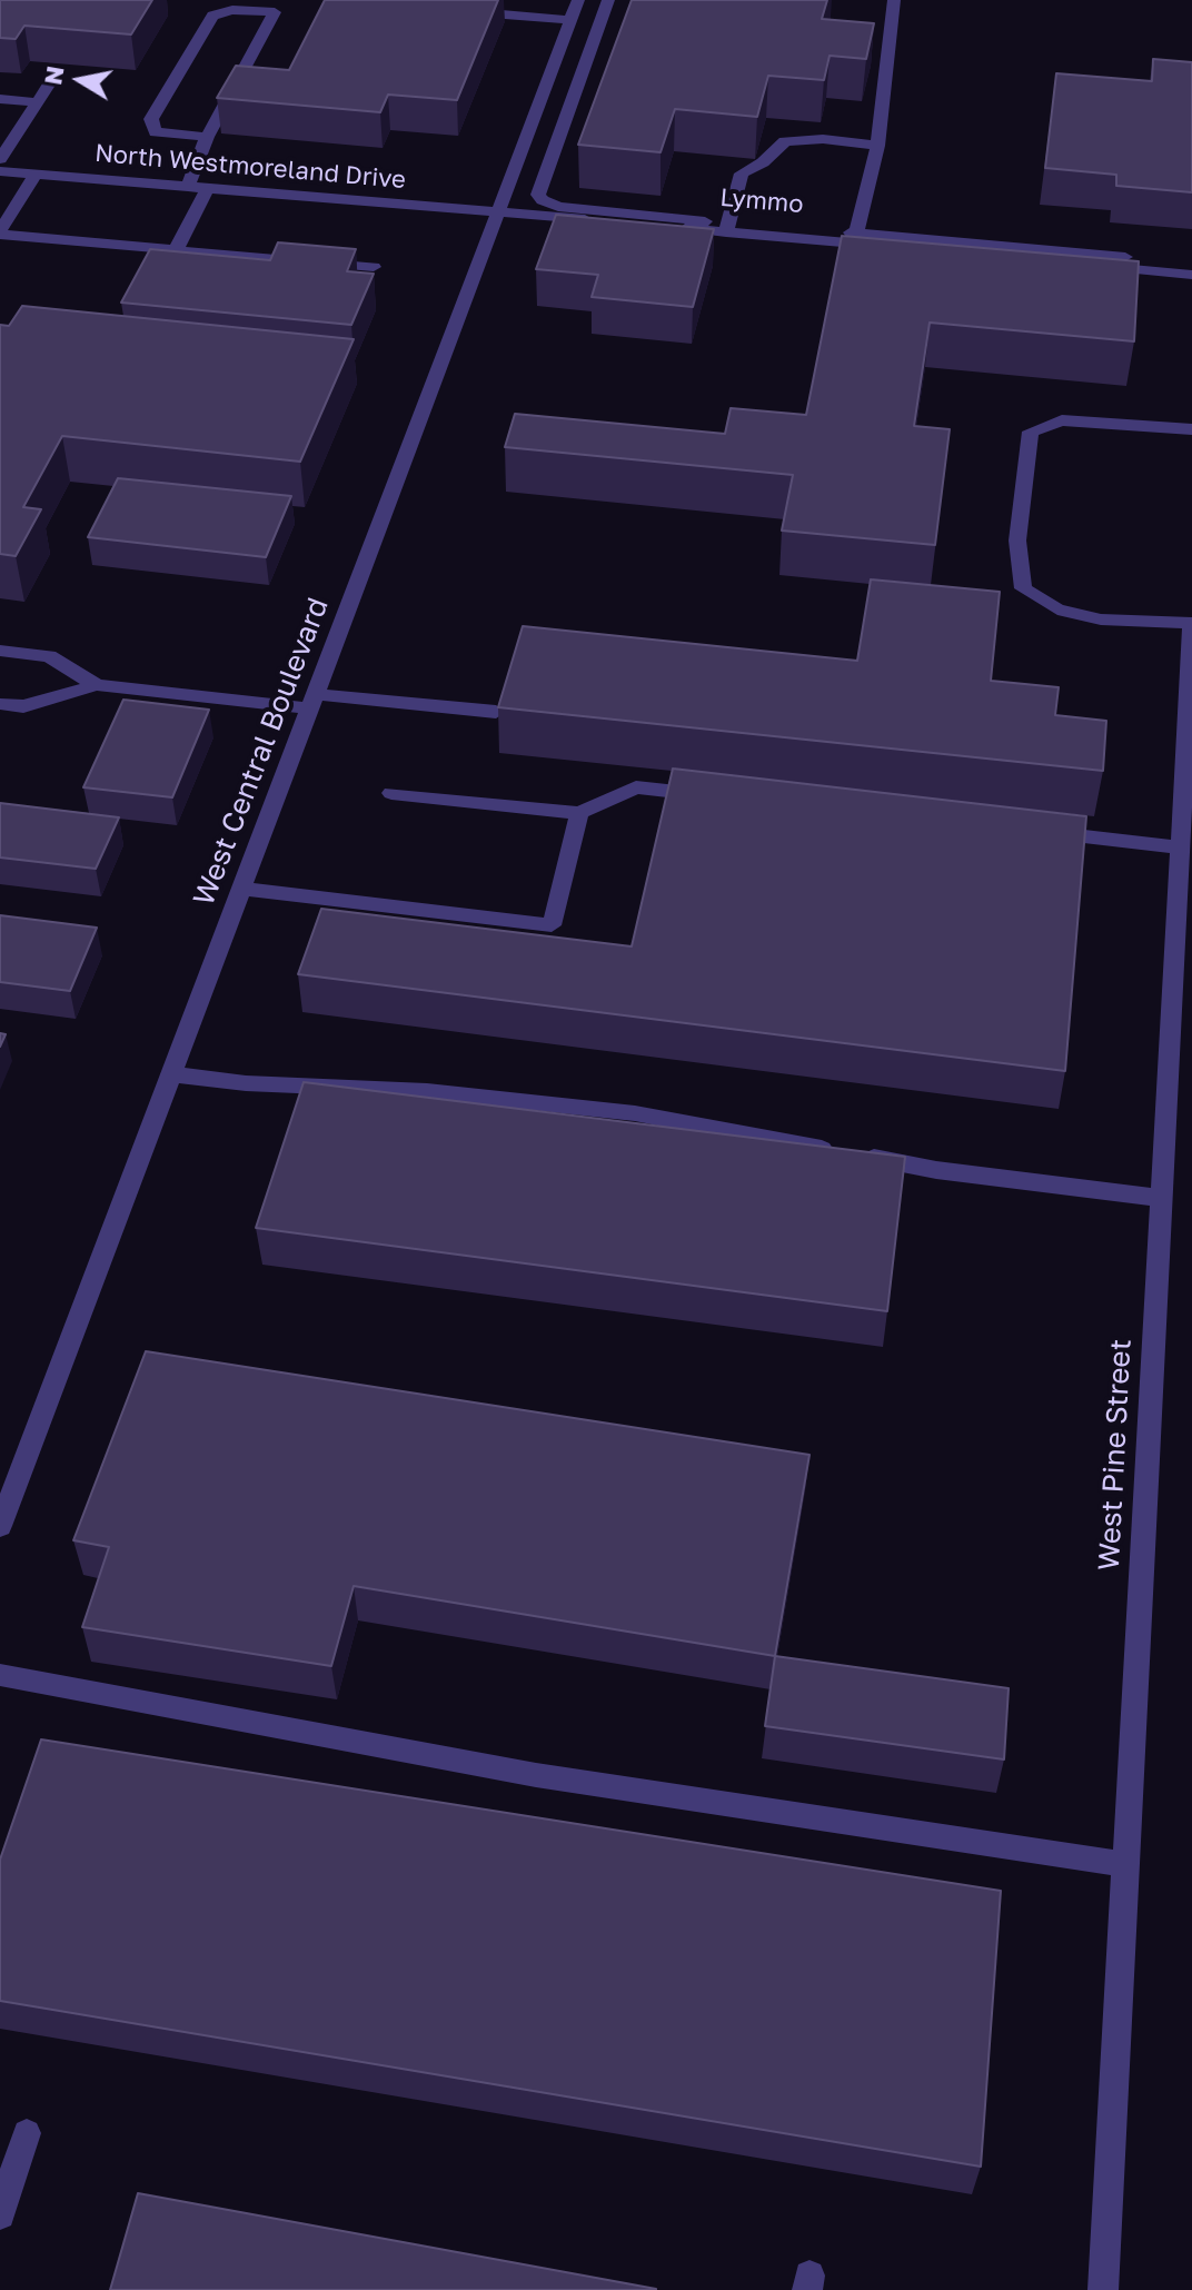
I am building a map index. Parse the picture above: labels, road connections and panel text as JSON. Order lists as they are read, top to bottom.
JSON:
{
  "streets": {
    "street": [
      "North Westmoreland Drive",
      "Lymmo",
      "West Central Boulevard",
      "West Pine Street"
    ]
  },
  "crossings": [
    ["North Westmoreland Drive", "Lymmo"],
    ["North Westmoreland Drive", "West Central Boulevard"]
  ],
  "north": "left"
}
